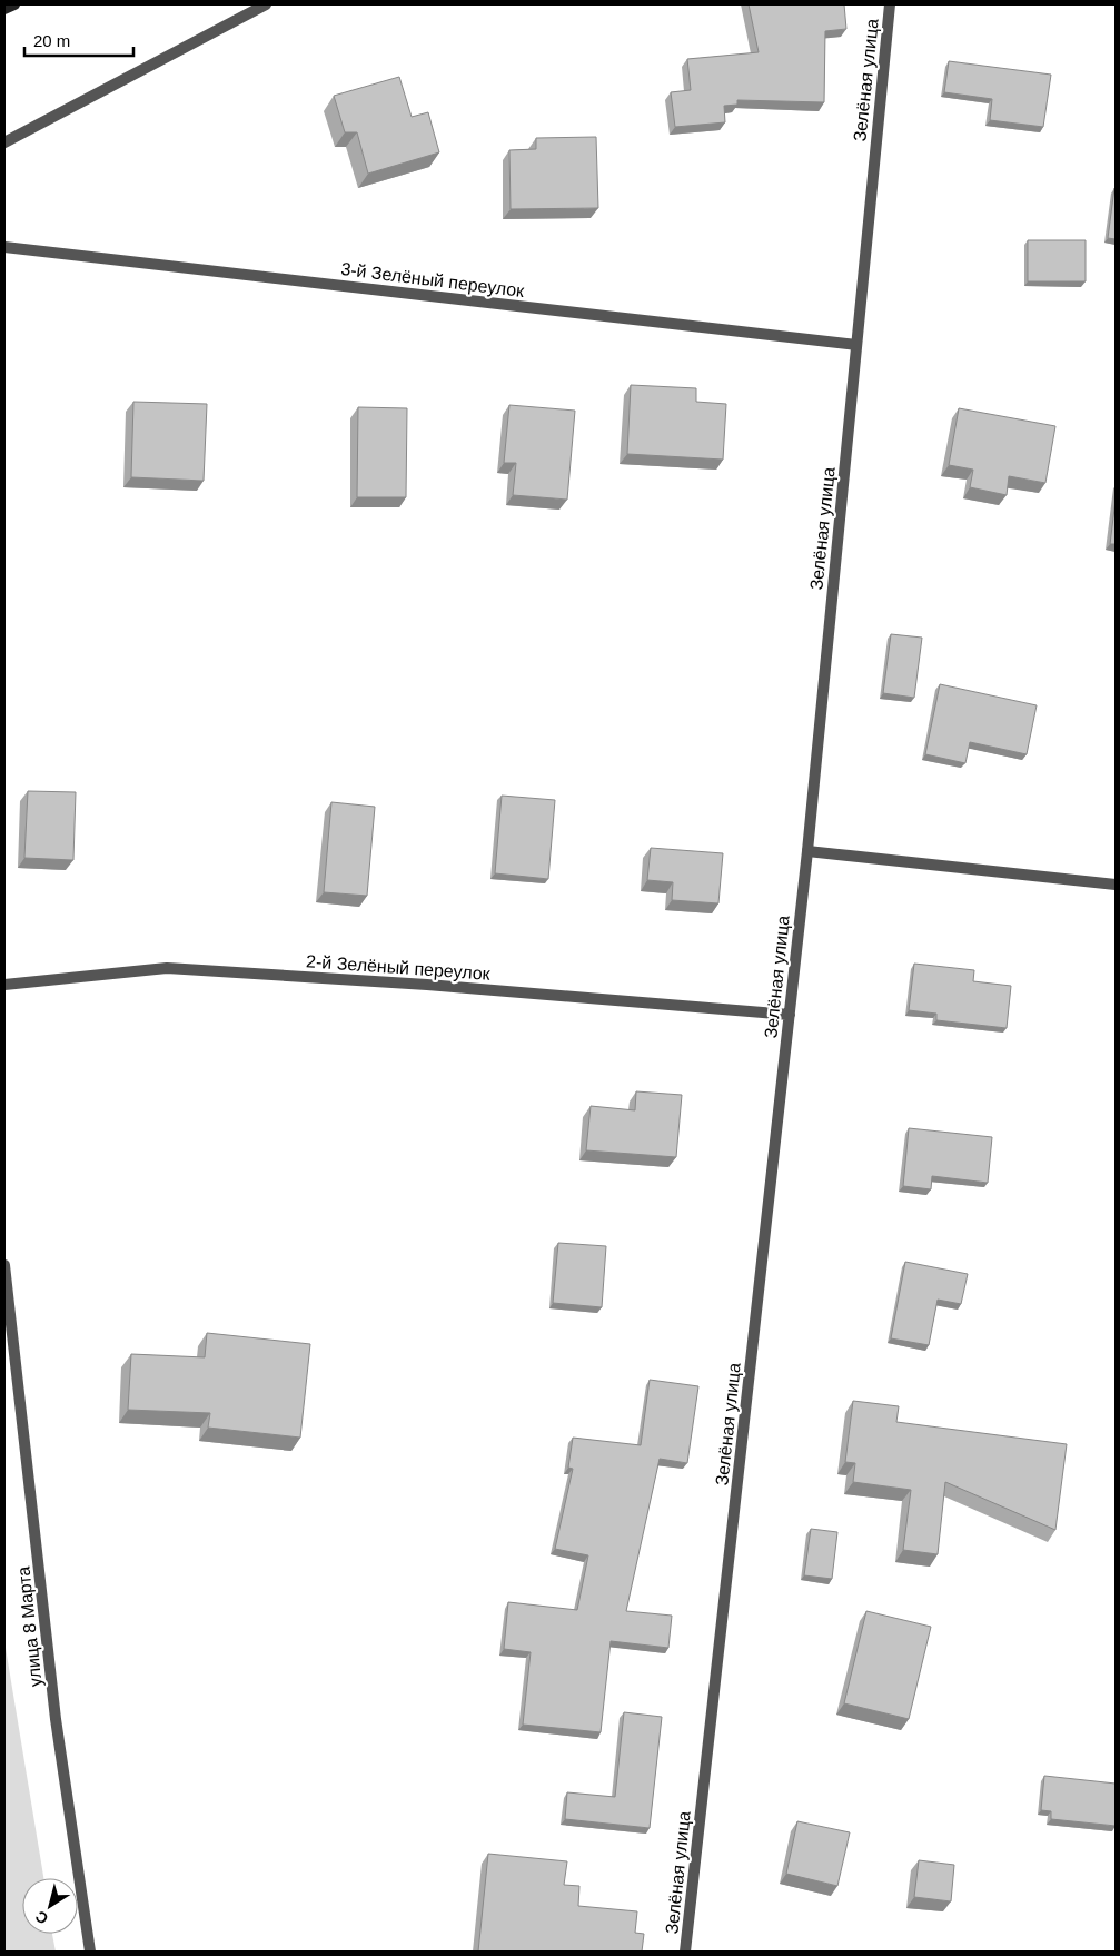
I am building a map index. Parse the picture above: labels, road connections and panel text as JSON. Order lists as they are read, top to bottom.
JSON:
{
  "streets": {
    "street": [
      "Зелёная улица",
      "3-й Зелёный переулок",
      "2-й Зелёный переулок",
      "улица 8 Марта"
    ]
  },
  "crossings": [
    ["Зелёная улица", "3-й Зелёный переулок"],
    ["Зелёная улица", "2-й Зелёный переулок"]
  ],
  "scale_bar": "20 m",
  "north": "bottom left"
}
